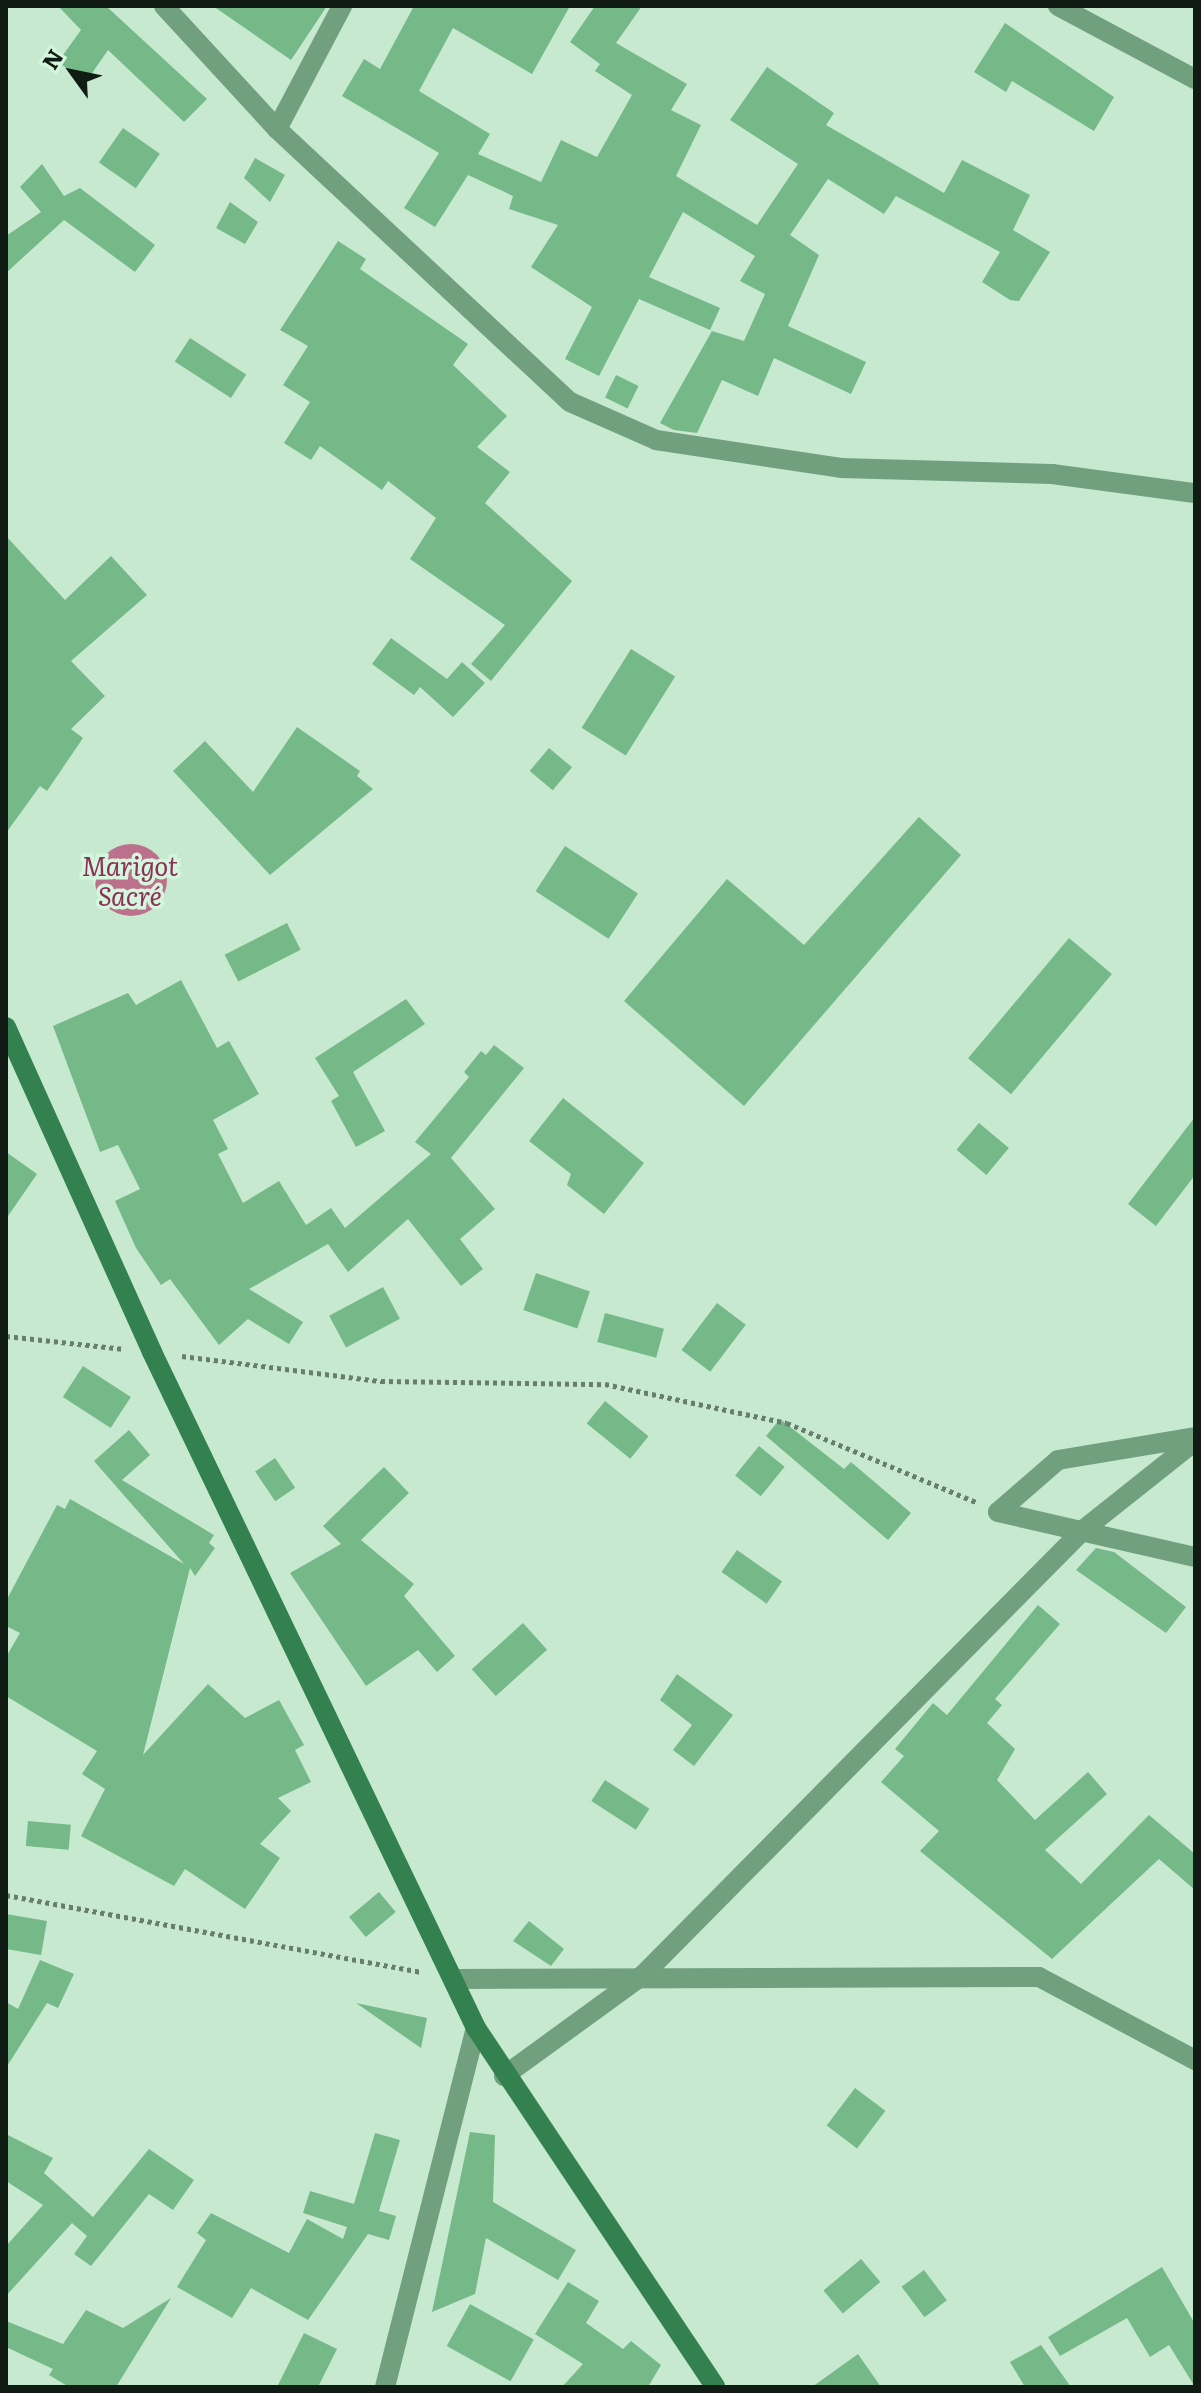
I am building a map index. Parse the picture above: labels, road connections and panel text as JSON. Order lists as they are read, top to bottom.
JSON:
{
  "water": ["Marigot Sacré"],
  "north": "top left"
}
